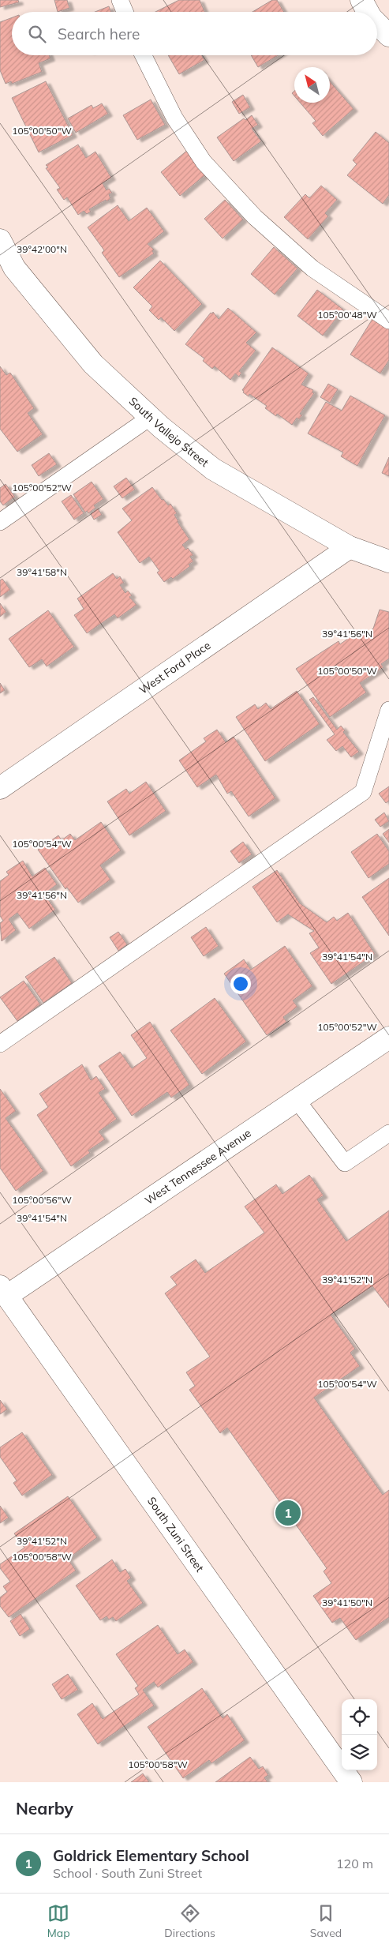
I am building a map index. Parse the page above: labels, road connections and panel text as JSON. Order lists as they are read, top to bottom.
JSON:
{
  "streets": {
    "street": [
      "South Vallejo Street",
      "West Ford Place",
      "West Tennessee Avenue",
      "South Zuni Street"
    ]
  },
  "crossings": [
    ["South Vallejo Street", "West Ford Place"],
    ["West Tennessee Avenue", "South Zuni Street"]
  ],
  "north": "top left",
  "page": {
    "search": "Search here",
    "pins": "1",
    "heading": "Nearby",
    "list": [
      {
        "mark": "1",
        "name": "Goldrick Elementary School",
        "note": "School · South Zuni Street",
        "value": "120 m"
      }
    ],
    "nav": ["Map", "Directions", "Saved"]
  },
  "coordinates": [
    "105°00'50\"W",
    "39°42'00\"N",
    "105°00'48\"W",
    "105°00'52\"W",
    "39°41'58\"N",
    "39°41'56\"N",
    "105°00'54\"W",
    "39°41'54\"N",
    "105°00'56\"W",
    "39°41'52\"N",
    "105°00'58\"W",
    "39°41'50\"N"
  ]
}
